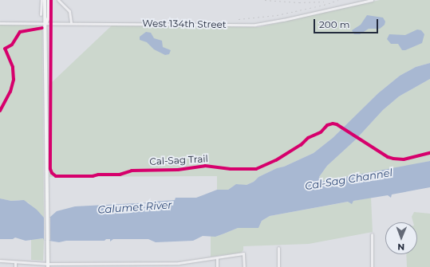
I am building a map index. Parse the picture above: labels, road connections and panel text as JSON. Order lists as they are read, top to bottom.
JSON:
{
  "streets": {
    "street": ["West 134th Street"],
    "cycle path": ["Cal-Sag Trail"]
  },
  "water": ["Cal-Sag Channel", "Calumet River"],
  "scale_bar": "200 m",
  "north": "bottom"
}
